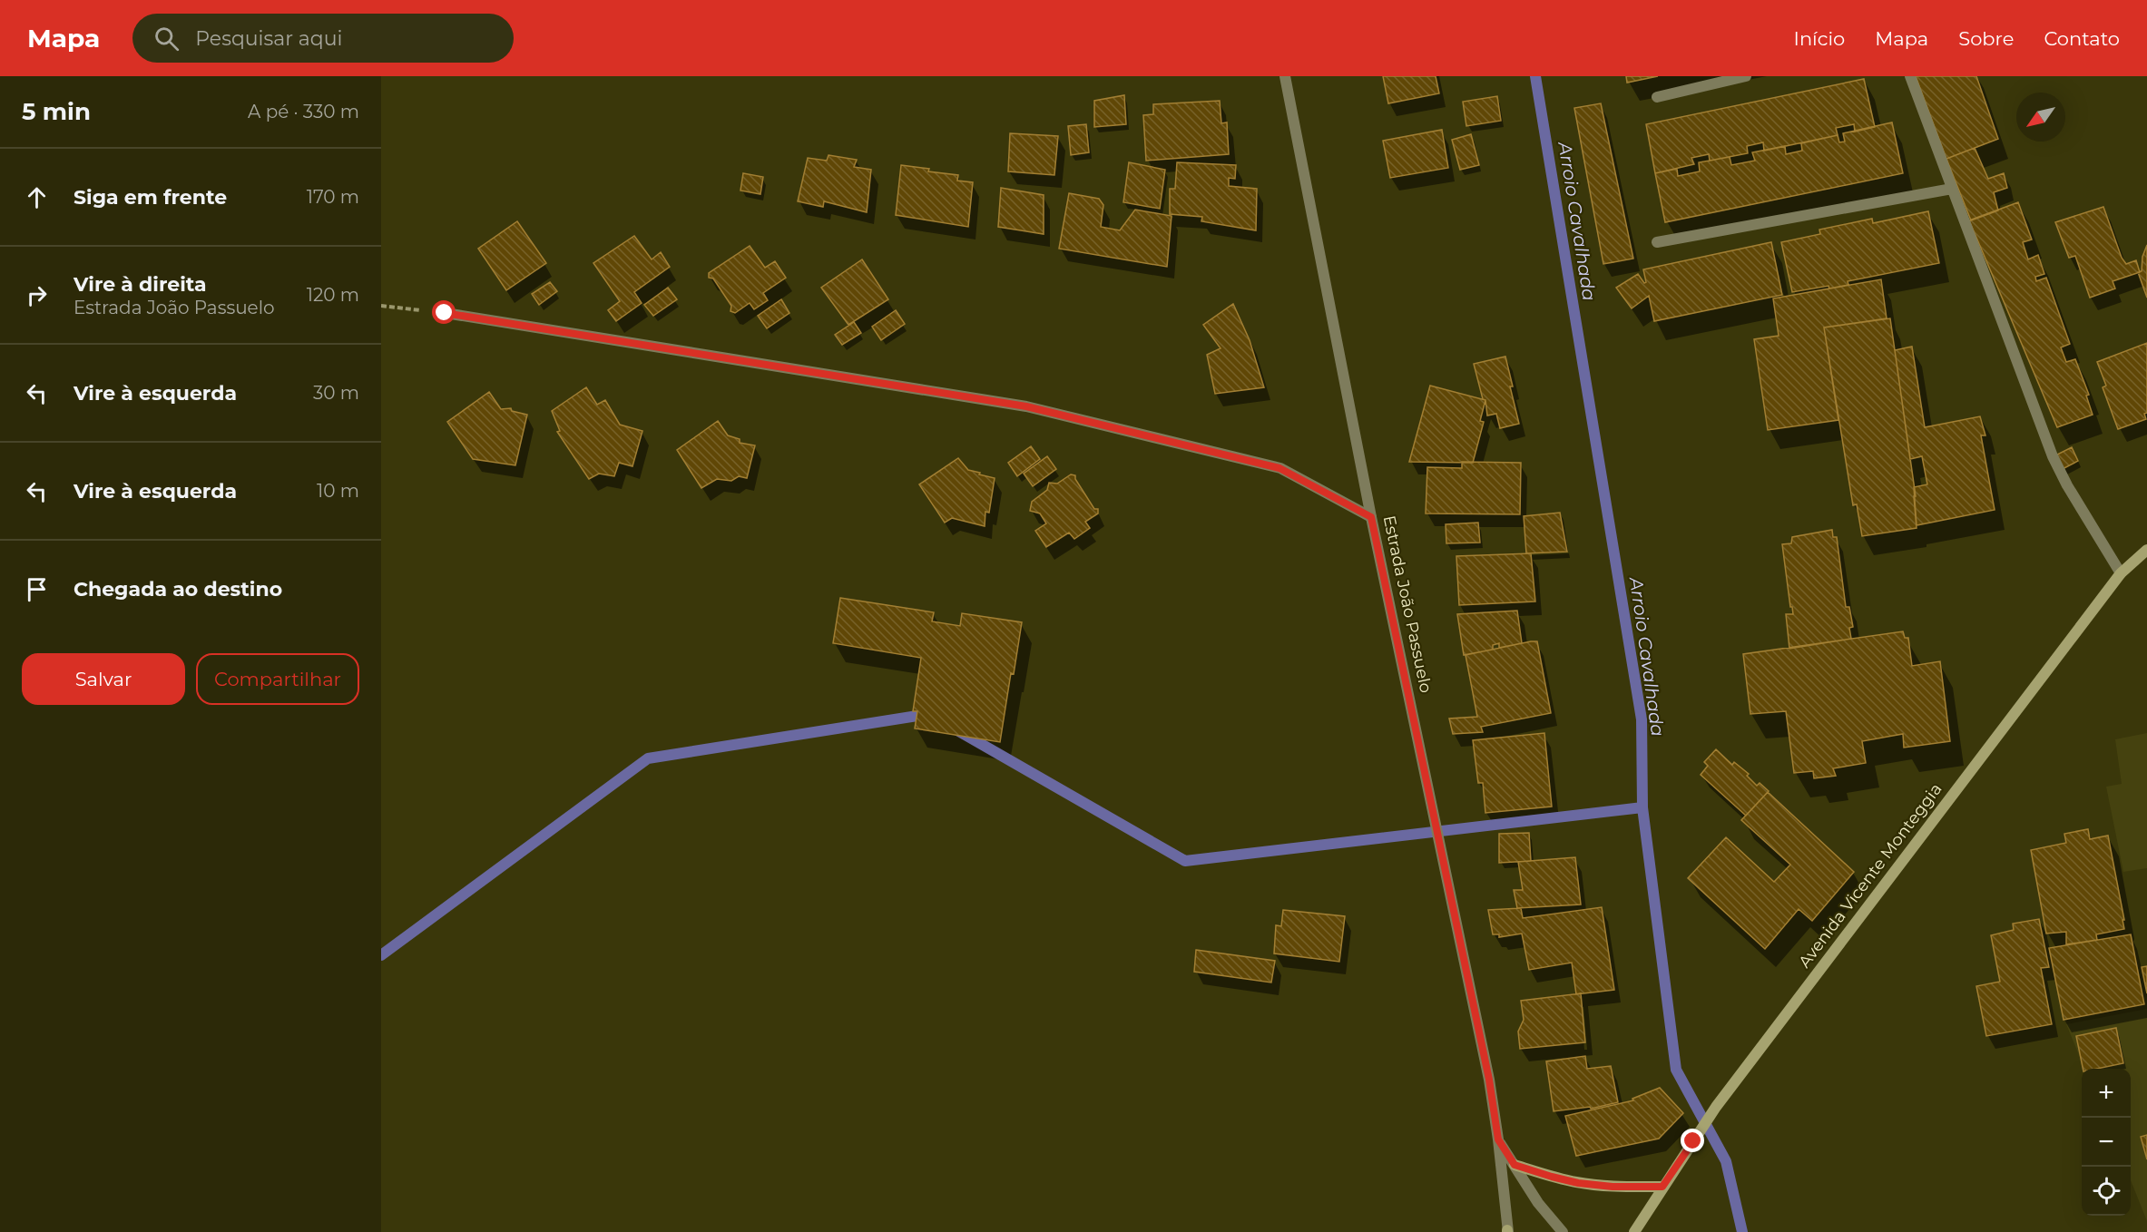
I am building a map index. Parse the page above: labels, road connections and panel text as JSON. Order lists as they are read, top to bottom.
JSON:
{
  "streets": {
    "main road": ["Avenida Vicente Monteggia"],
    "street": ["Estrada João Passuelo"]
  },
  "water": ["Arroio Cavalhada"],
  "north": "bottom left",
  "page": {
    "header": "Mapa",
    "search": "Pesquisar aqui",
    "nav": [
      "Início",
      "Mapa",
      "Sobre",
      "Contato"
    ],
    "heading": ["5 min", "A pé · 330 m"],
    "list": [
      ["Siga em frente", "170 m"],
      ["Vire à direita", "Estrada João Passuelo", "120 m"],
      ["Vire à esquerda", "30 m"],
      ["Vire à esquerda", "10 m"],
      "Chegada ao destino"
    ],
    "buttons": ["Salvar", "Compartilhar"],
    "map_buttons": ["+", "−"]
  }
}
